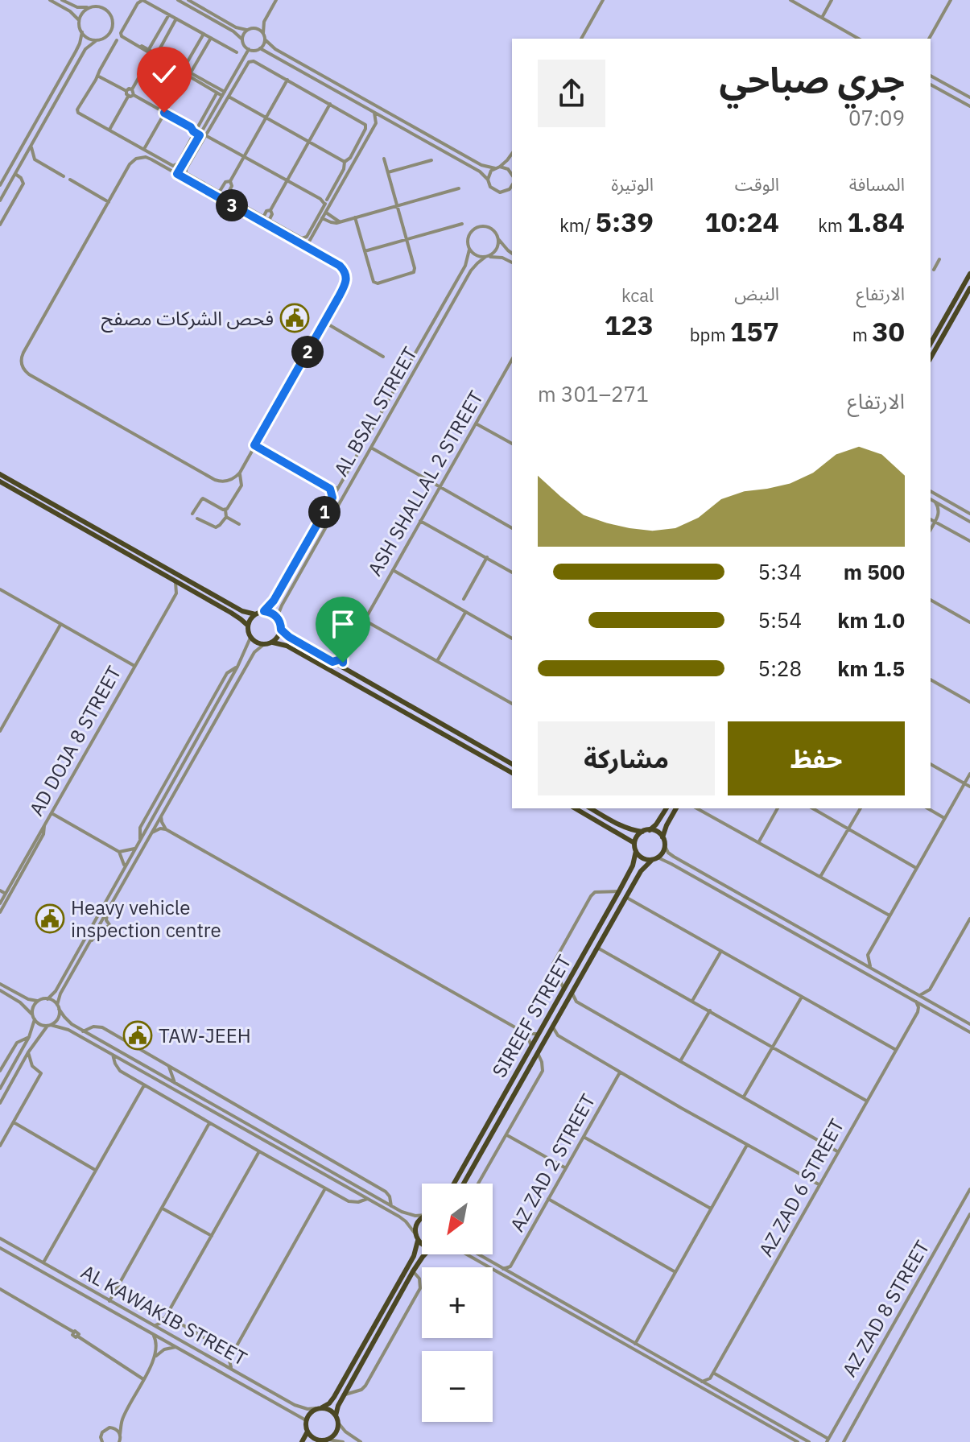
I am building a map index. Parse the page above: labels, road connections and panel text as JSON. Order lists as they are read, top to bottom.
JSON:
{
  "streets": {
    "main road": ["SIREEF STREET"],
    "street": [
      "AL BSAL STREET",
      "ASH SHALLAL 2 STREET",
      "AD DOJA 8 STREET",
      "AZ ZAD 2 STREET",
      "AZ ZAD 6 STREET",
      "AZ ZAD 8 STREET",
      "AL KAWAKIB STREET"
    ]
  },
  "places": {
    "public building": ["فحص الشركات مصفح", "Heavy vehicle inspection centre", "TAW-JEEH"]
  },
  "north": "bottom left",
  "page": {
    "heading": ["جري صباحي", "07:09"],
    "stats": [
      ["المسافة", "1.84 km"],
      ["الوقت", "10:24"],
      ["الوتيرة", "5:39 /km"],
      ["الارتفاع", "30 m"],
      ["النبض", "157 bpm"],
      ["kcal", "123"]
    ],
    "pins": ["3", "2", "1"],
    "chart": ["الارتفاع", "271–301 m"],
    "list": [
      {
        "name": "500 m",
        "note": "5:34"
      },
      {
        "name": "1.0 km",
        "note": "5:54"
      },
      {
        "name": "1.5 km",
        "note": "5:28"
      }
    ],
    "buttons": ["حفظ", "مشاركة"],
    "map_buttons": ["+", "−"]
  }
}
